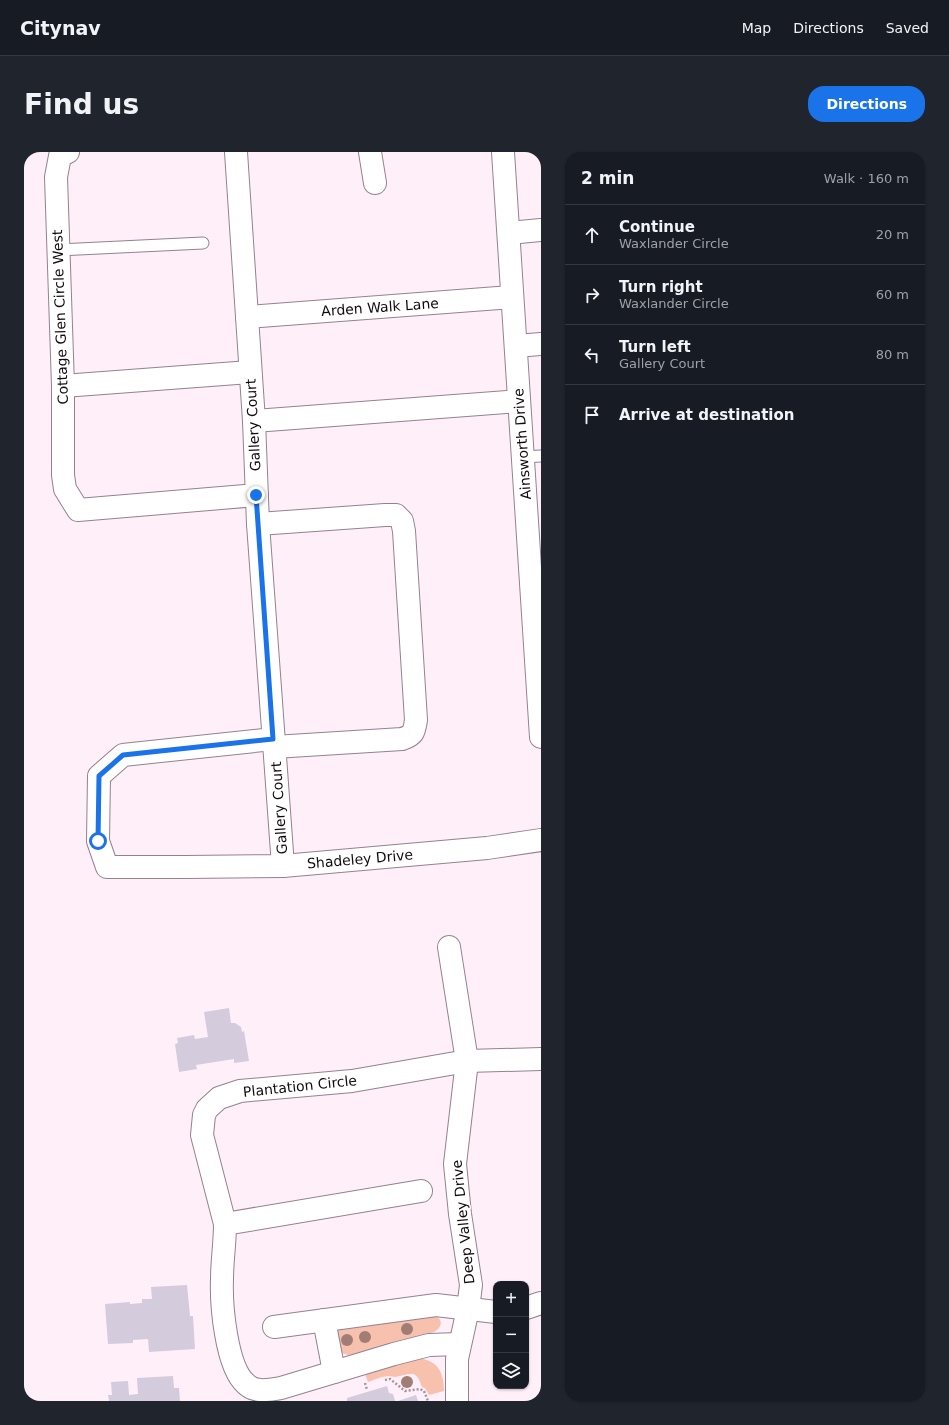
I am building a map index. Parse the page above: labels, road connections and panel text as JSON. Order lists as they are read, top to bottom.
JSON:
{
  "streets": {
    "street": [
      "Arden Walk Lane",
      "Cottage Glen Circle West",
      "Gallery Court",
      "Ainsworth Drive",
      "Shadeley Drive",
      "Plantation Circle",
      "Deep Valley Drive"
    ]
  },
  "crossings": [
    ["Arden Walk Lane", "Gallery Court"],
    ["Arden Walk Lane", "Ainsworth Drive"],
    ["Cottage Glen Circle West", "Gallery Court"],
    ["Gallery Court", "Shadeley Drive"],
    ["Plantation Circle", "Deep Valley Drive"]
  ],
  "page": {
    "header": "Citynav",
    "nav": ["Map", "Directions", "Saved"],
    "buttons": "Directions",
    "title": "Find us",
    "heading": ["2 min", "Walk · 160 m"],
    "list": [
      ["Continue", "Waxlander Circle", "20 m"],
      ["Turn right", "Waxlander Circle", "60 m"],
      ["Turn left", "Gallery Court", "80 m"],
      "Arrive at destination"
    ],
    "map_buttons": ["+", "−"]
  }
}
